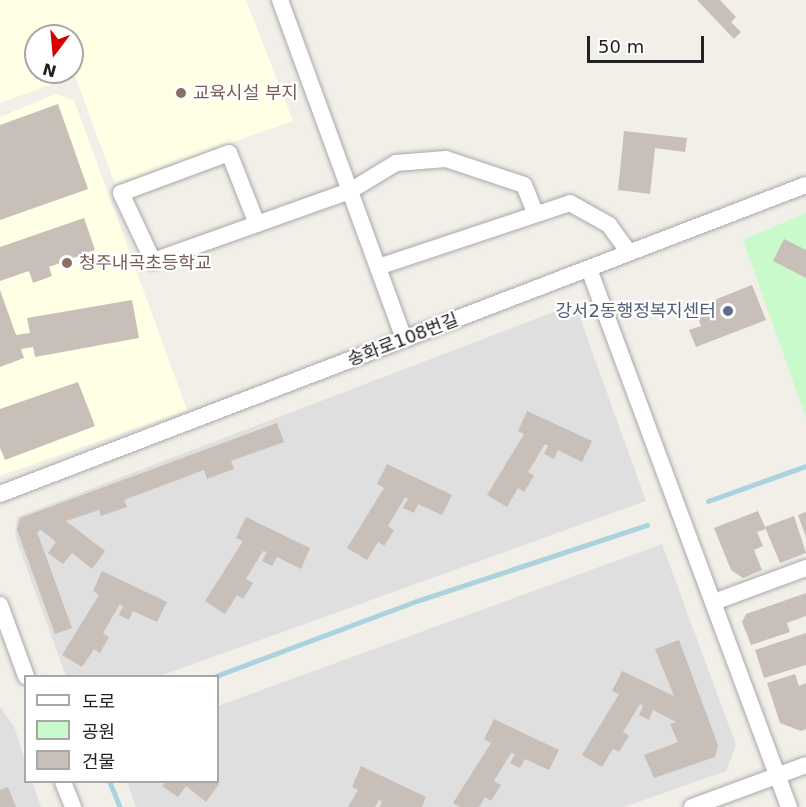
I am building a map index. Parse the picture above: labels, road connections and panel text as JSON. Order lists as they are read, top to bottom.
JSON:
{
  "streets": {
    "street": ["송화로108번길"]
  },
  "places": ["교육시설 부지", "청주내곡초등학교", "강서2동행정복지센터"],
  "legend": ["도로", "공원", "건물"],
  "scale_bar": "50 m",
  "north": "bottom"
}
